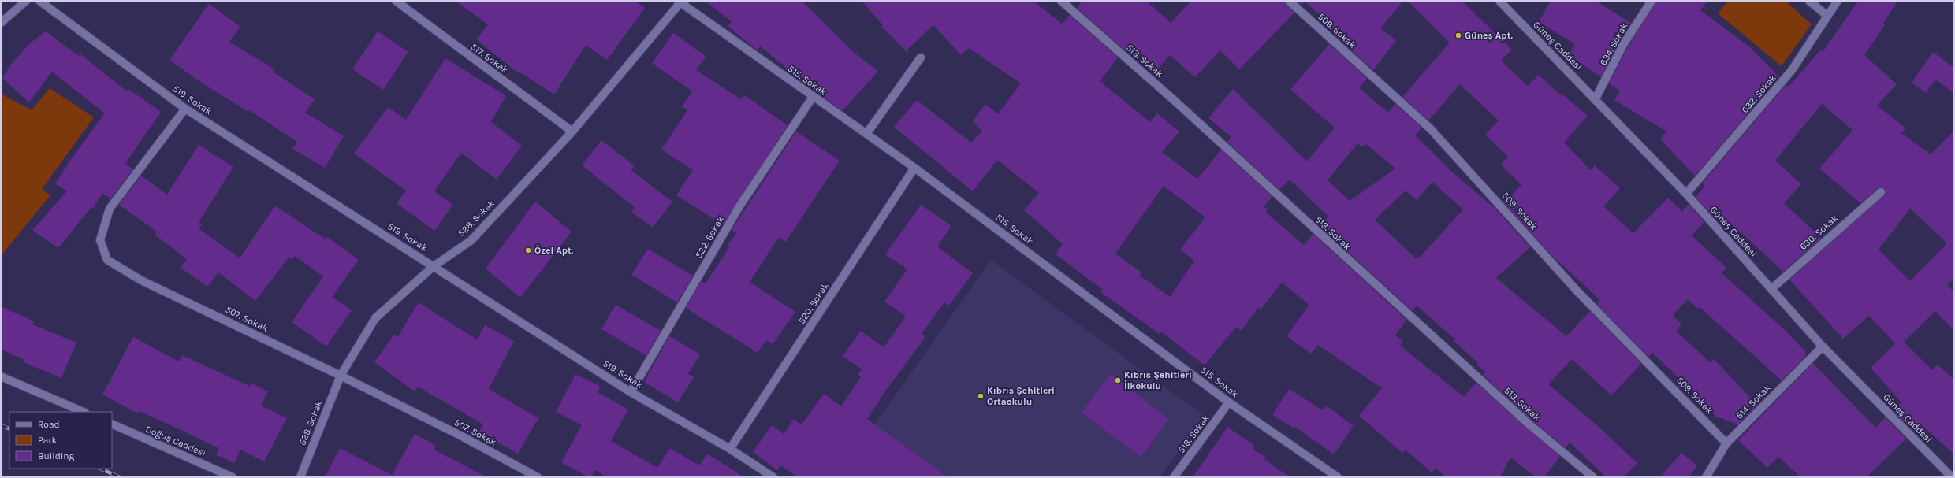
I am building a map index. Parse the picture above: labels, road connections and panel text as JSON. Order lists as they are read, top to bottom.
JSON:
{
  "streets": {
    "street": [
      "509. Sokak",
      "634. Sokak",
      "Güneş Caddesi",
      "517. Sokak",
      "513. Sokak",
      "515. Sokak",
      "632. Sokak",
      "519. Sokak",
      "528. Sokak",
      "630. Sokak",
      "522. Sokak",
      "520. Sokak",
      "507. Sokak",
      "514. Sokak",
      "518. Sokak",
      "Doğuş Caddesi"
    ]
  },
  "crossings": [
    ["509. Sokak", "514. Sokak"],
    ["634. Sokak", "Güneş Caddesi"],
    ["Güneş Caddesi", "632. Sokak"],
    ["Güneş Caddesi", "630. Sokak"],
    ["Güneş Caddesi", "514. Sokak"],
    ["517. Sokak", "528. Sokak"],
    ["515. Sokak", "528. Sokak"],
    ["515. Sokak", "522. Sokak"],
    ["515. Sokak", "520. Sokak"],
    ["515. Sokak", "518. Sokak"],
    ["519. Sokak", "528. Sokak"],
    ["519. Sokak", "522. Sokak"],
    ["519. Sokak", "520. Sokak"],
    ["519. Sokak", "507. Sokak"],
    ["528. Sokak", "507. Sokak"]
  ],
  "places": [
    "Güneş Apt.",
    "Özel Apt.",
    "Kıbrıs Şehitleri İlkokulu",
    "Kıbrıs Şehitleri Ortaokulu"
  ],
  "legend": ["Road", "Park", "Building"]
}
